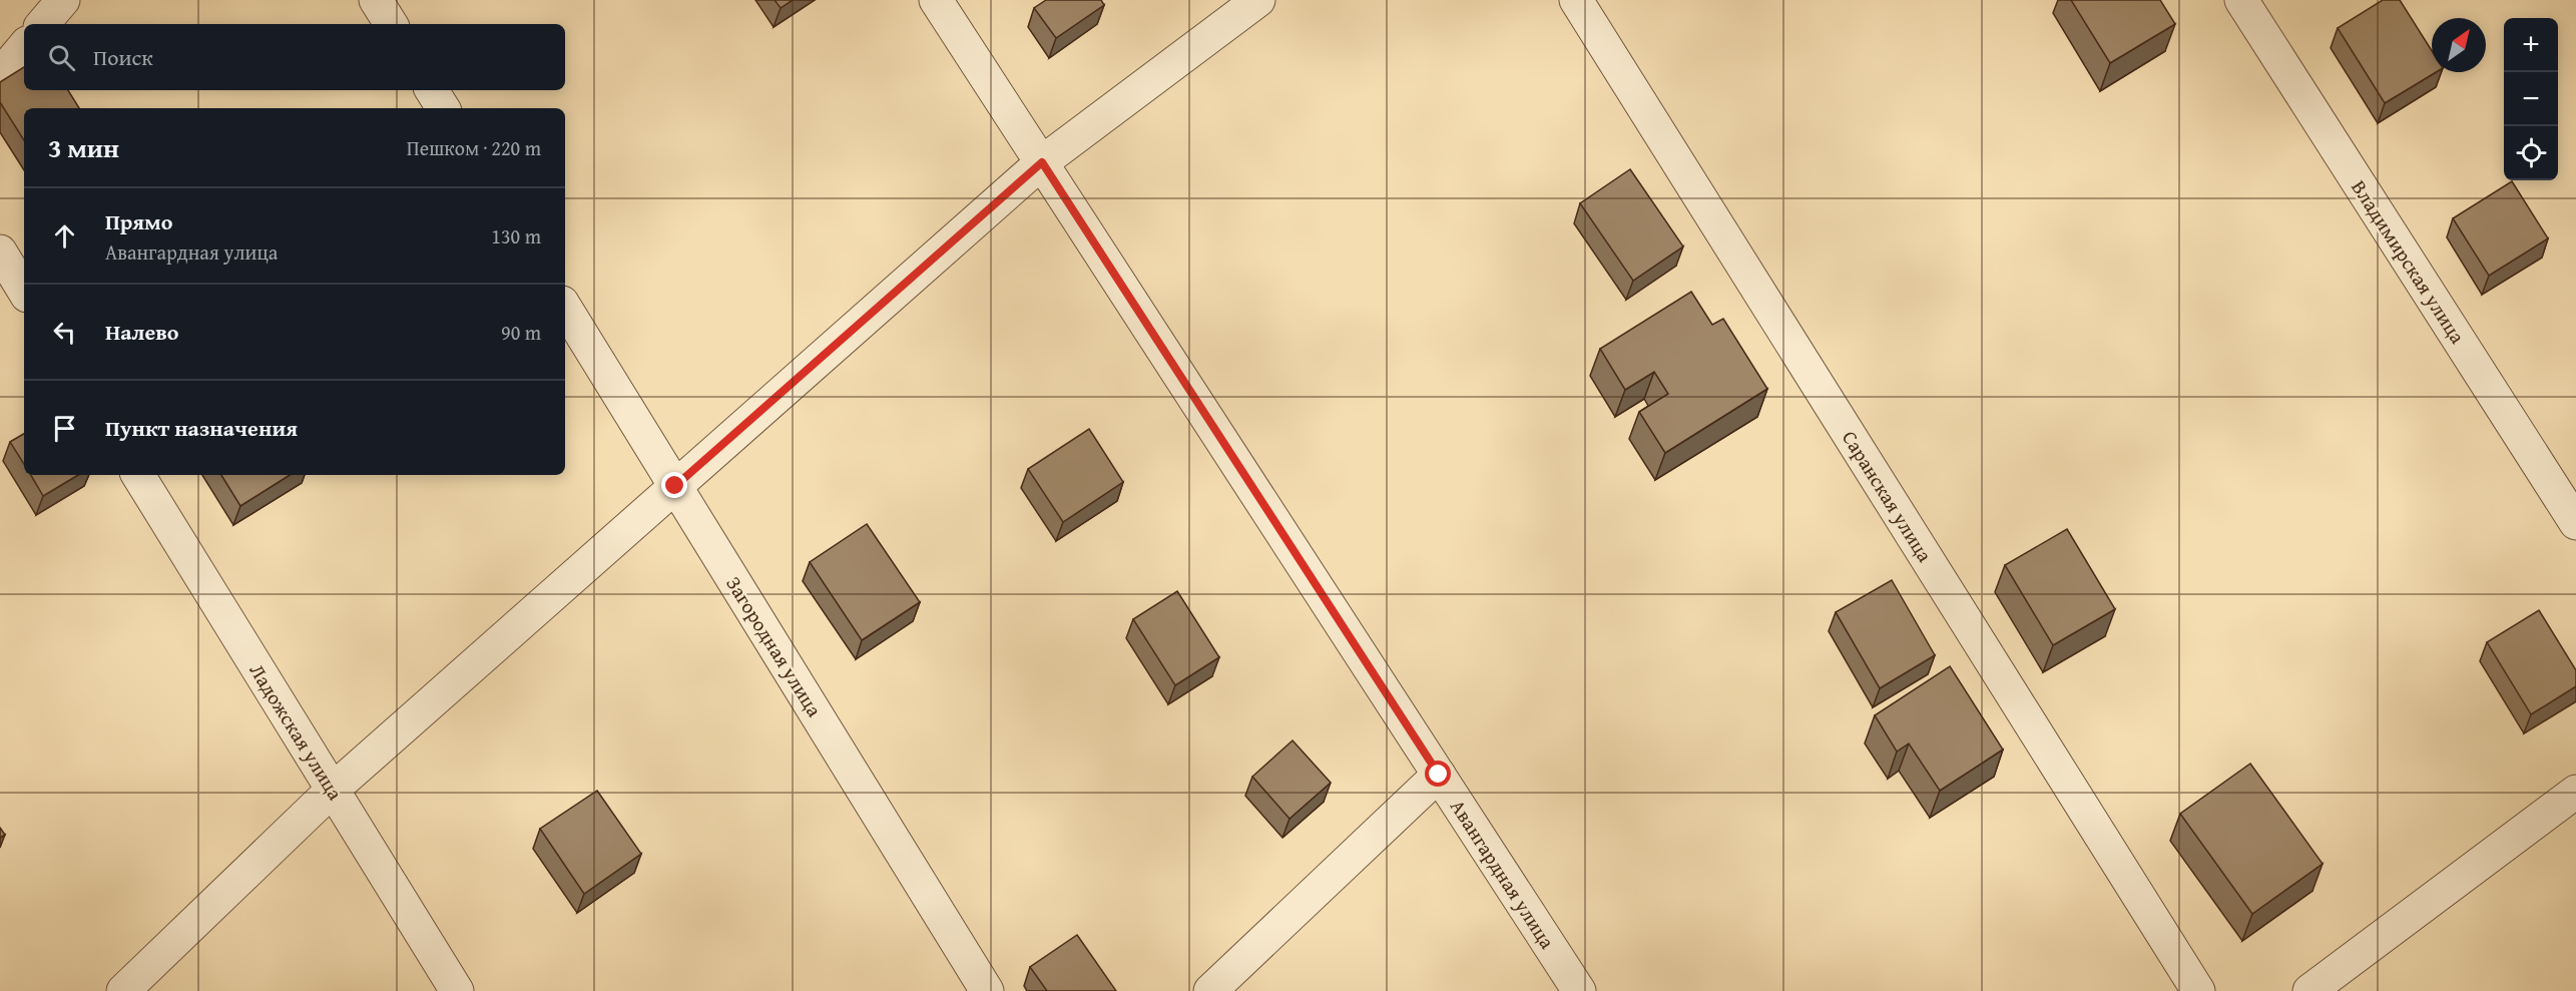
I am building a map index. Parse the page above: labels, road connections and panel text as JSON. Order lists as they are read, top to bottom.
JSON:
{
  "streets": {
    "street": [
      "Владимирская улица",
      "Саранская улица",
      "Загородная улица",
      "Ладожская улица",
      "Авангардная улица"
    ]
  },
  "north": "top right",
  "page": {
    "map_buttons": ["+", "−"],
    "search": "Поиск",
    "heading": ["3 мин", "Пешком · 220 m"],
    "list": [
      ["Прямо", "Авангардная улица", "130 m"],
      ["Налево", "90 m"],
      "Пункт назначения"
    ]
  }
}
